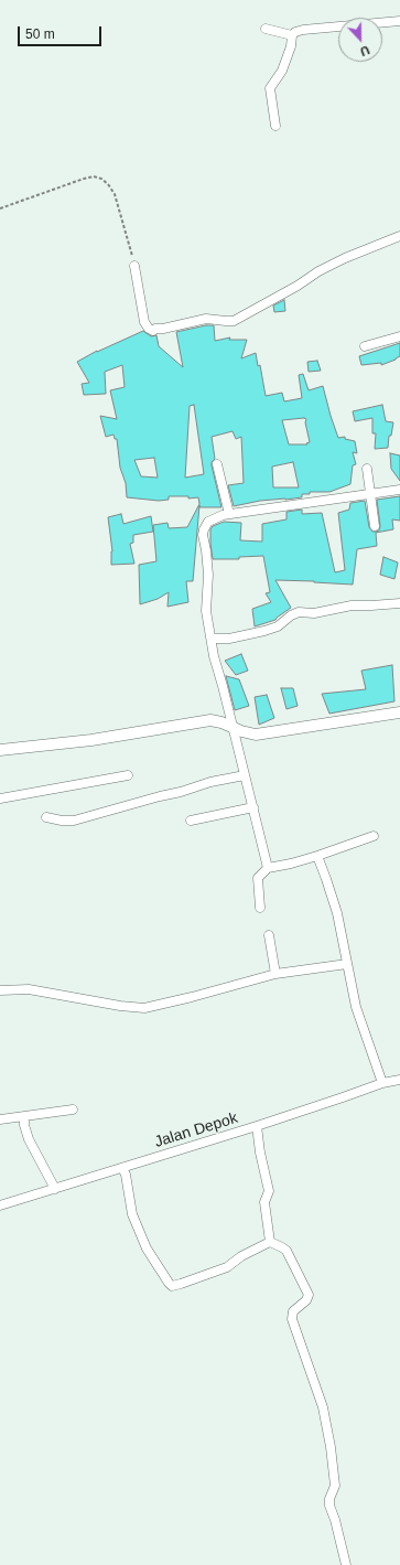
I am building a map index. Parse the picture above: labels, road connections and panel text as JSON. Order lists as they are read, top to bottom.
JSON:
{
  "streets": {
    "street": ["Jalan Depok"]
  },
  "scale_bar": "50 m",
  "north": "bottom"
}
